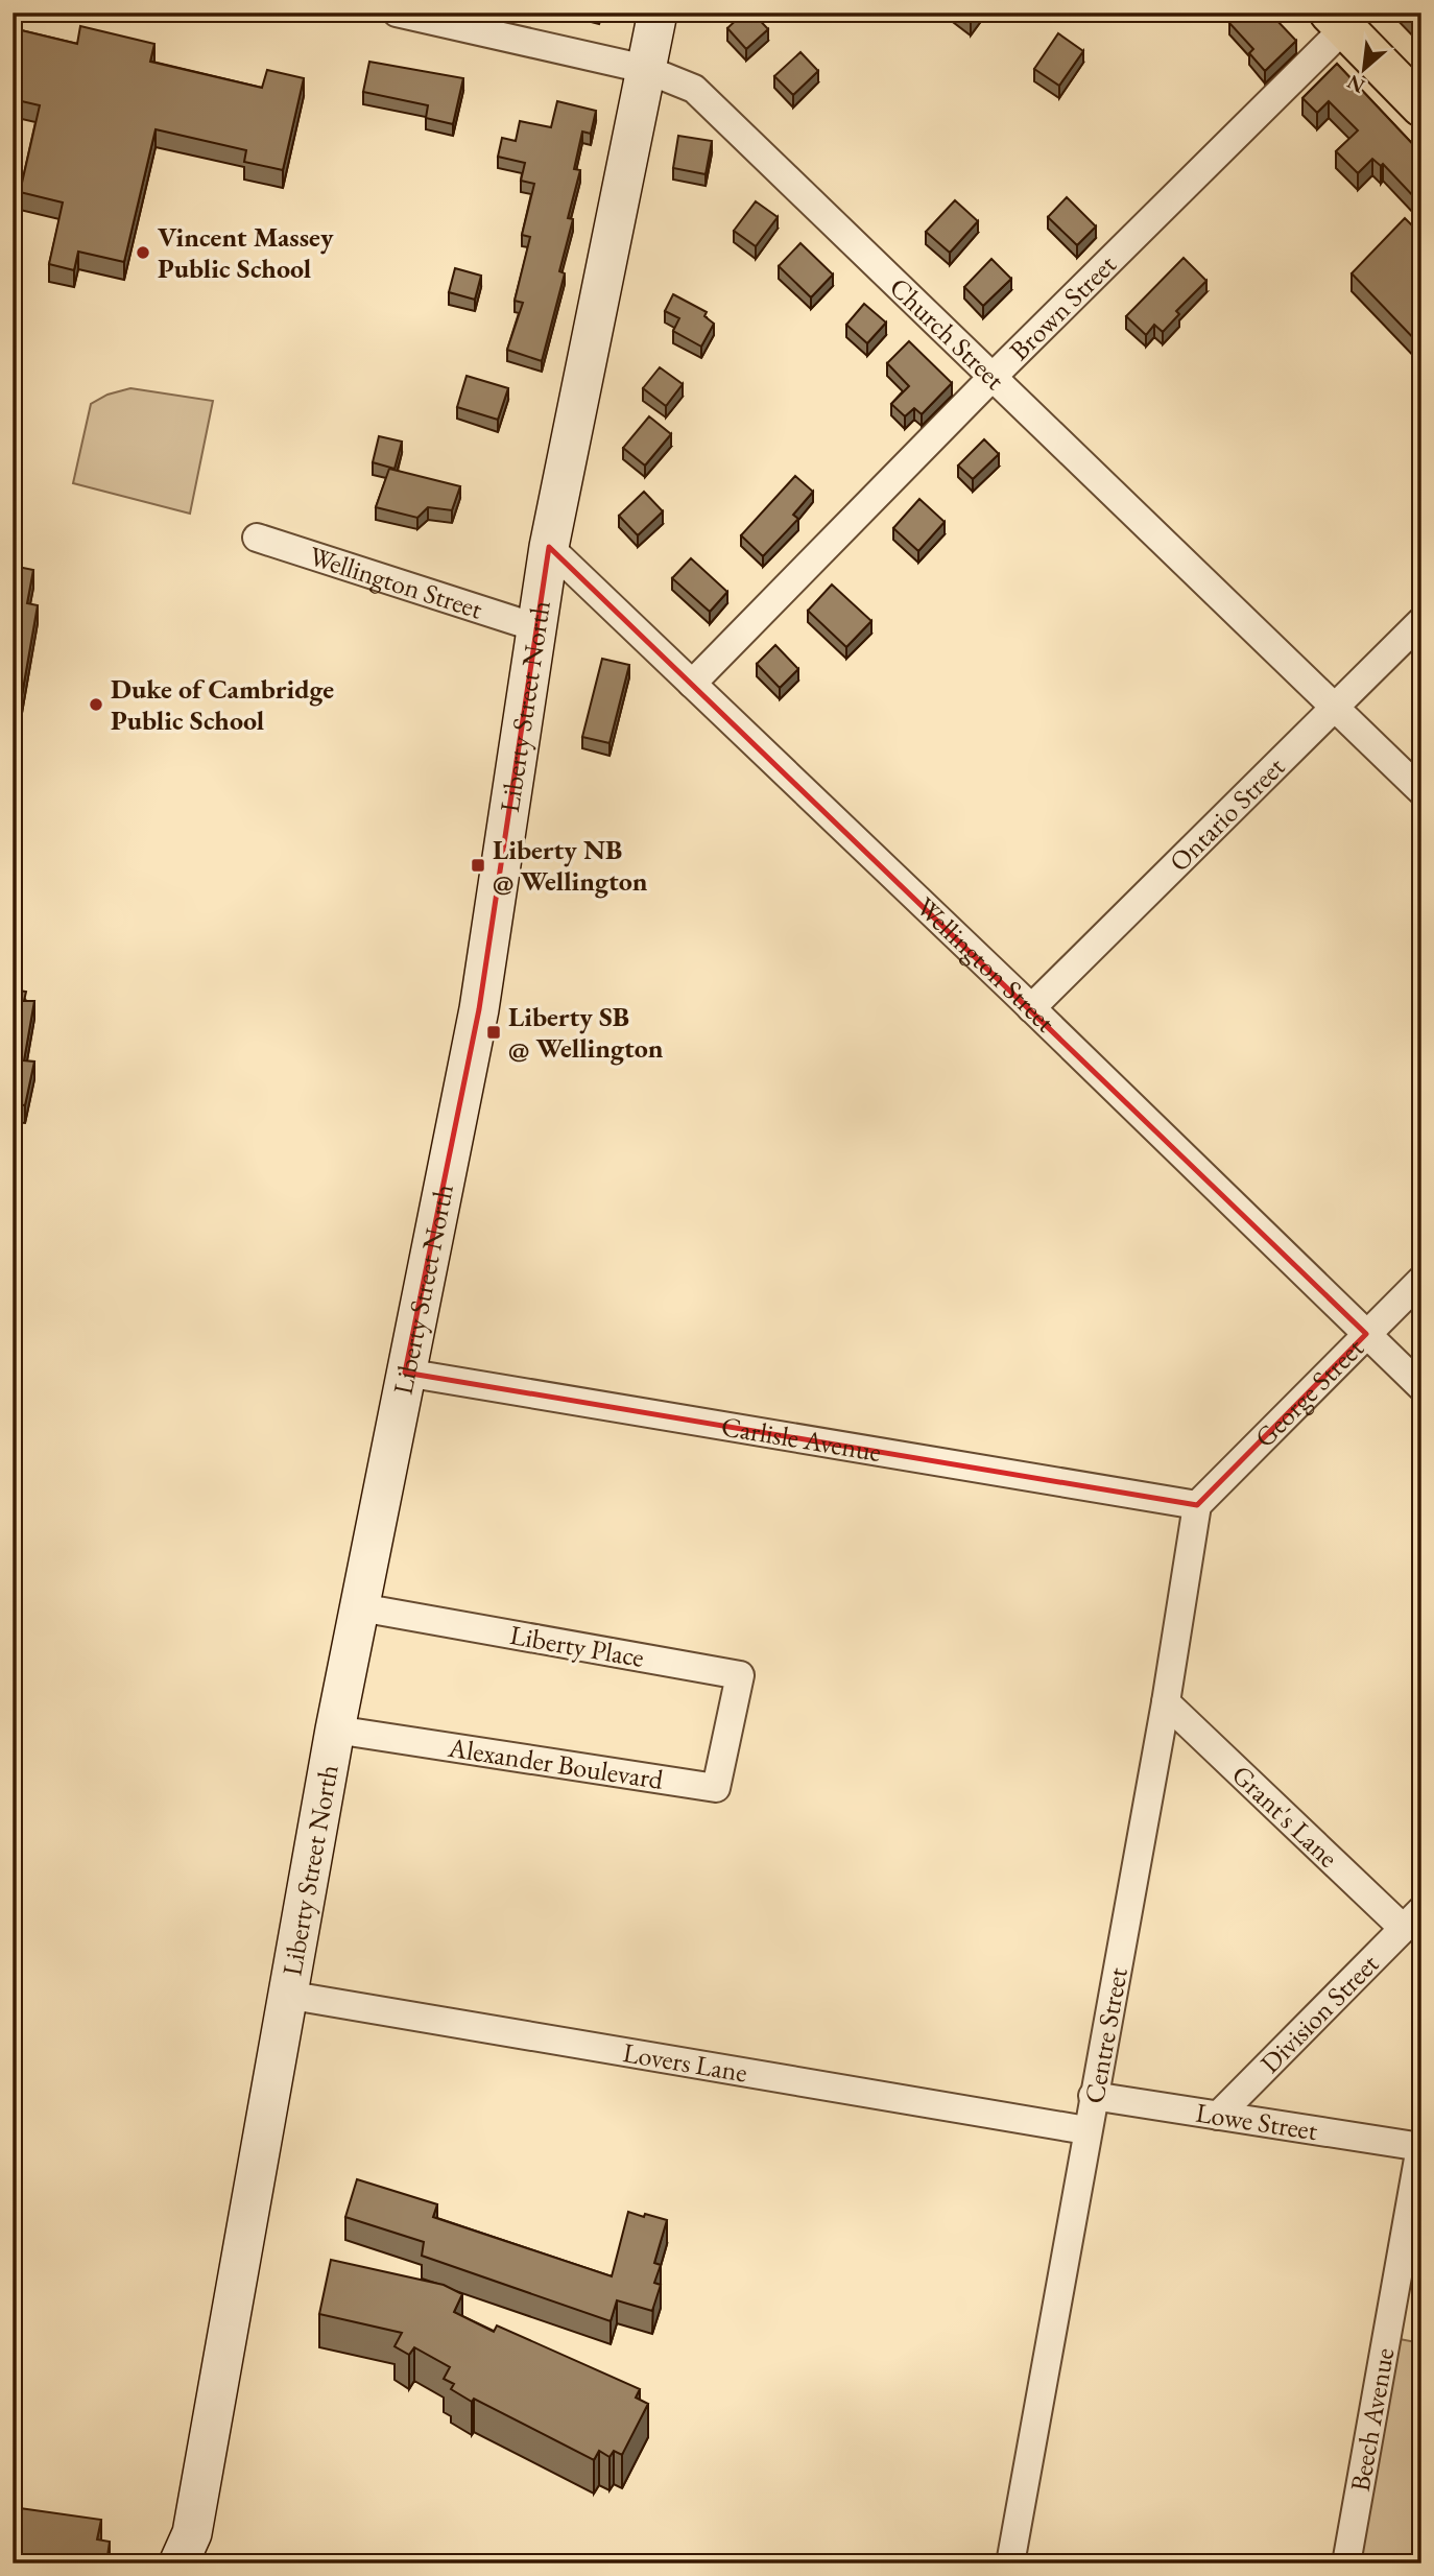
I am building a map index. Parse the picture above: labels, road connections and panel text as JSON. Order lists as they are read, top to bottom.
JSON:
{
  "streets": {
    "main road": ["Liberty Street North"],
    "street": [
      "Brown Street",
      "Church Street",
      "Wellington Street",
      "Ontario Street",
      "George Street",
      "Carlisle Avenue",
      "Liberty Place",
      "Alexander Boulevard",
      "Grant's Lane",
      "Division Street",
      "Centre Street",
      "Lovers Lane",
      "Lowe Street",
      "Beech Avenue"
    ]
  },
  "crossings": [
    ["Brown Street", "Church Street"],
    ["Brown Street", "Wellington Street"],
    ["Church Street", "Liberty Street North"],
    ["Church Street", "Ontario Street"],
    ["Wellington Street", "Liberty Street North"],
    ["Wellington Street", "Ontario Street"],
    ["Wellington Street", "George Street"],
    ["Liberty Street North", "Carlisle Avenue"],
    ["Liberty Street North", "Liberty Place"],
    ["Liberty Street North", "Alexander Boulevard"],
    ["Liberty Street North", "Lovers Lane"],
    ["George Street", "Carlisle Avenue"],
    ["George Street", "Centre Street"],
    ["Carlisle Avenue", "Centre Street"],
    ["Liberty Place", "Alexander Boulevard"],
    ["Grant's Lane", "Division Street"],
    ["Grant's Lane", "Centre Street"],
    ["Division Street", "Lowe Street"],
    ["Centre Street", "Lovers Lane"],
    ["Centre Street", "Lowe Street"],
    ["Lowe Street", "Beech Avenue"]
  ],
  "places": {
    "other": ["Vincent Massey Public School", "Duke of Cambridge Public School"],
    "transit": ["Liberty NB @ Wellington", "Liberty SB @ Wellington"]
  },
  "north": "bottom left"
}
